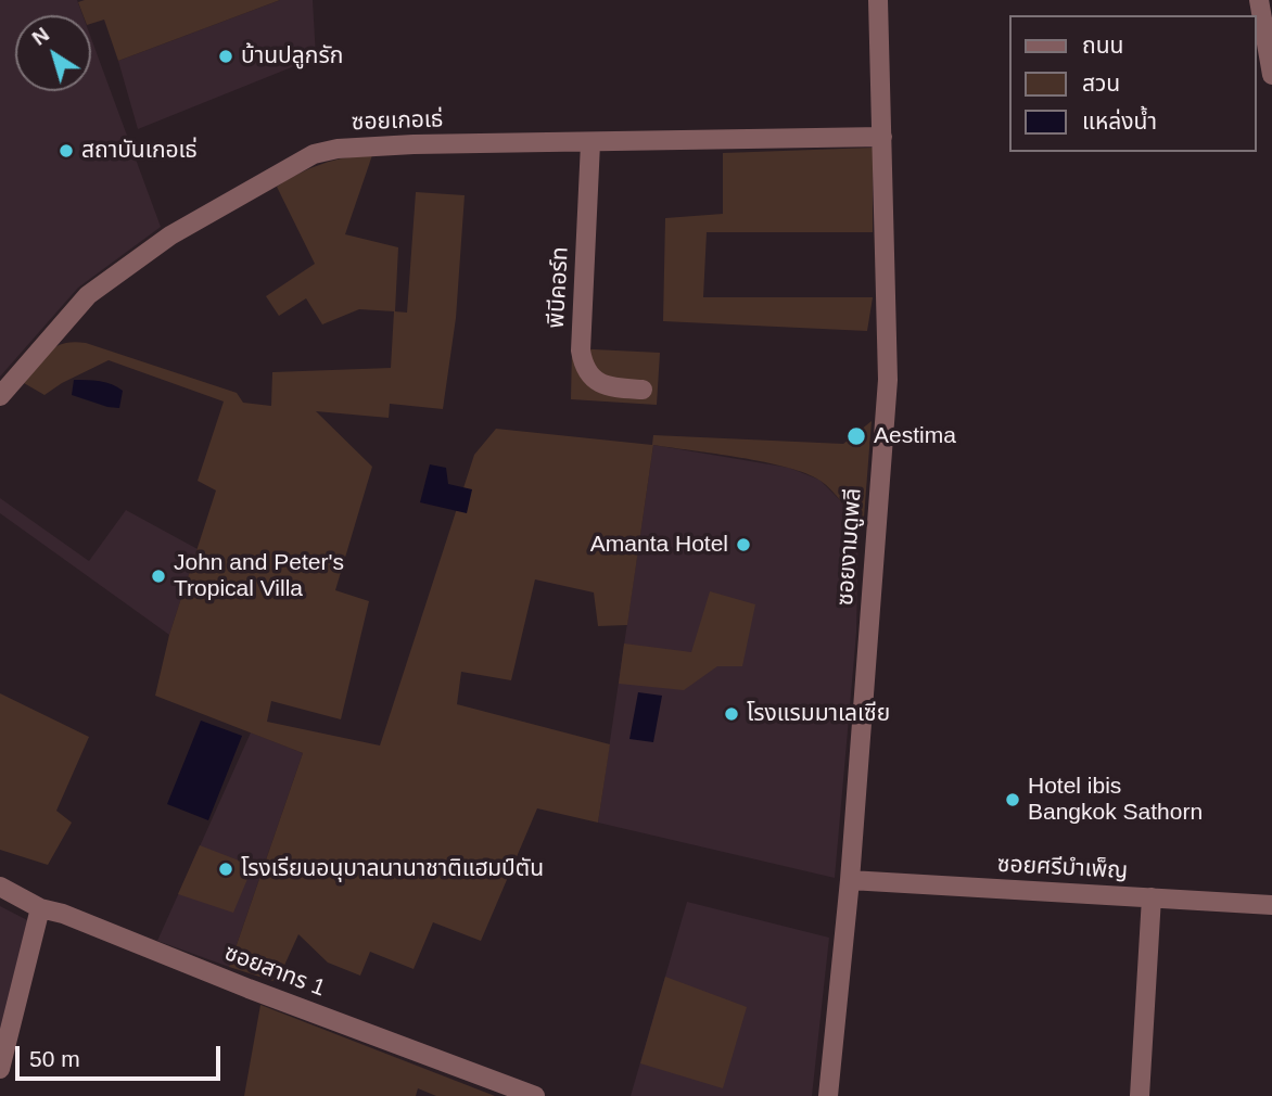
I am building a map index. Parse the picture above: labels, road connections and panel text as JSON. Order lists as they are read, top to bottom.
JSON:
{
  "streets": {
    "street": [
      "ซอยเกอเธ่",
      "พีบีคอร์ท",
      "ซอยงามดูพลี",
      "ซอยศรีบำเพ็ญ",
      "ซอยสาทร 1"
    ]
  },
  "crossings": [
    ["ซอยเกอเธ่", "พีบีคอร์ท"],
    ["ซอยเกอเธ่", "ซอยงามดูพลี"],
    ["ซอยงามดูพลี", "ซอยศรีบำเพ็ญ"]
  ],
  "places": [
    "บ้านปลูกรัก",
    "สถาบันเกอเธ่",
    "Aestima",
    "Amanta Hotel",
    "John and Peter's Tropical Villa",
    "โรงแรมมาเลเซีย",
    "Hotel ibis Bangkok Sathorn",
    "โรงเรียนอนุบาลนานาชาติแฮมป์ตัน"
  ],
  "legend": ["ถนน", "สวน", "แหล่งน้ำ"],
  "scale_bar": "50 m",
  "north": "top left"
}
